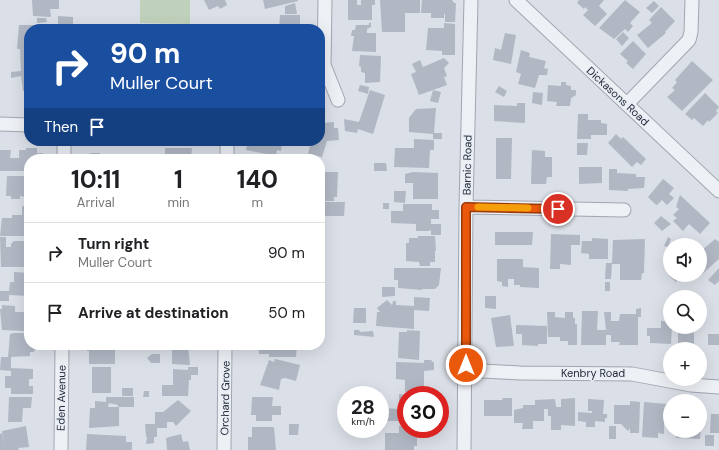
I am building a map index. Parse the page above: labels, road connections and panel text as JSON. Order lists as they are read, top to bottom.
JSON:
{
  "streets": {
    "street": [
      "Dickasons Road",
      "Barnic Road",
      "Kenbry Road",
      "Eden Avenue",
      "Orchard Grove"
    ]
  },
  "crossings": [
    ["Barnic Road", "Kenbry Road"]
  ],
  "page": {
    "turn": ["90 m", "Muller Court"],
    "then": "Then",
    "eta": [
      "10:11",
      "Arrival",
      "1",
      "min",
      "140",
      "m"
    ],
    "list": [
      {
        "name": "Turn right",
        "note": "Muller Court",
        "value": "90 m"
      },
      {
        "name": "Arrive at destination",
        "value": "50 m"
      }
    ],
    "map_buttons": ["+", "−"],
    "speed": "28 km/h",
    "limit": "30"
  }
}
